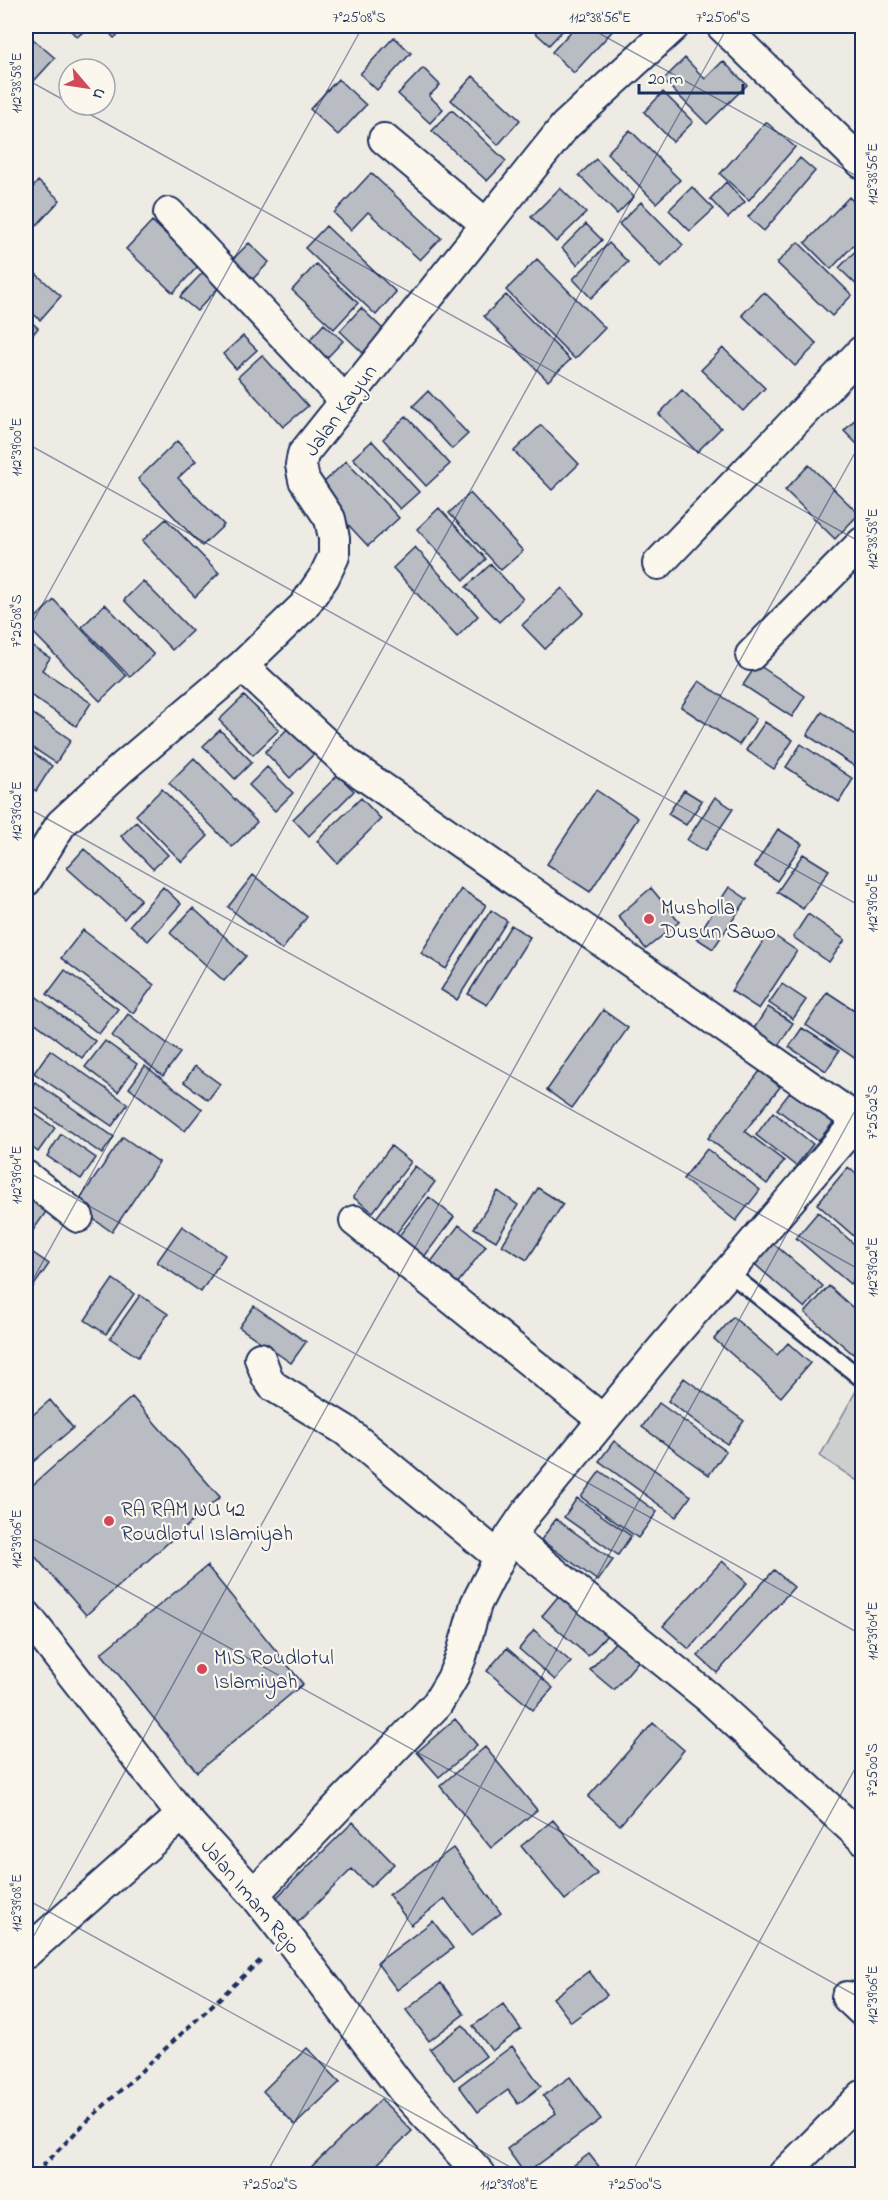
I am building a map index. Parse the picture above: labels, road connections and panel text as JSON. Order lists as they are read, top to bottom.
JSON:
{
  "streets": {
    "street": ["Jalan Kayun", "Jalan Imam Rejo"]
  },
  "places": ["Musholla Dusun Sawo", "RA RAM NU 42 Roudlotul Islamiyah", "MIS Roudlotul Islamiyah"],
  "scale_bar": "20 m",
  "north": "bottom right",
  "coordinates": [
    "7°25'08\"S",
    "112°38'56\"E",
    "7°25'06\"S",
    "112°38'58\"E",
    "112°39'00\"E",
    "112°39'02\"E",
    "7°25'02\"S",
    "112°39'04\"E",
    "112°39'06\"E",
    "7°25'00\"S",
    "112°39'08\"E"
  ]
}
